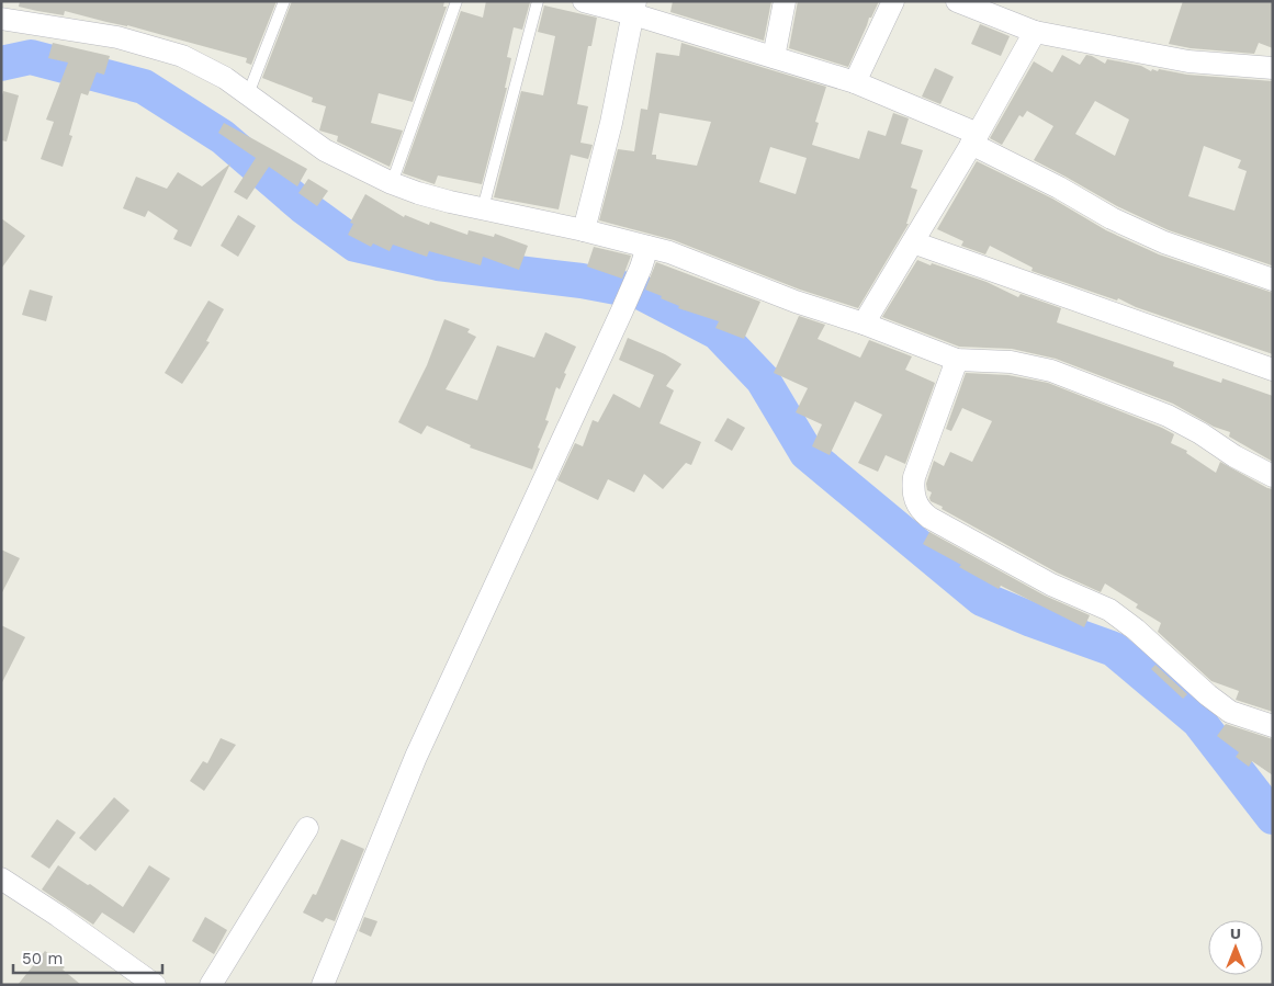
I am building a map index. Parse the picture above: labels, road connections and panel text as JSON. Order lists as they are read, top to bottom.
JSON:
{
  "scale_bar": "50 m",
  "north": "top"
}
